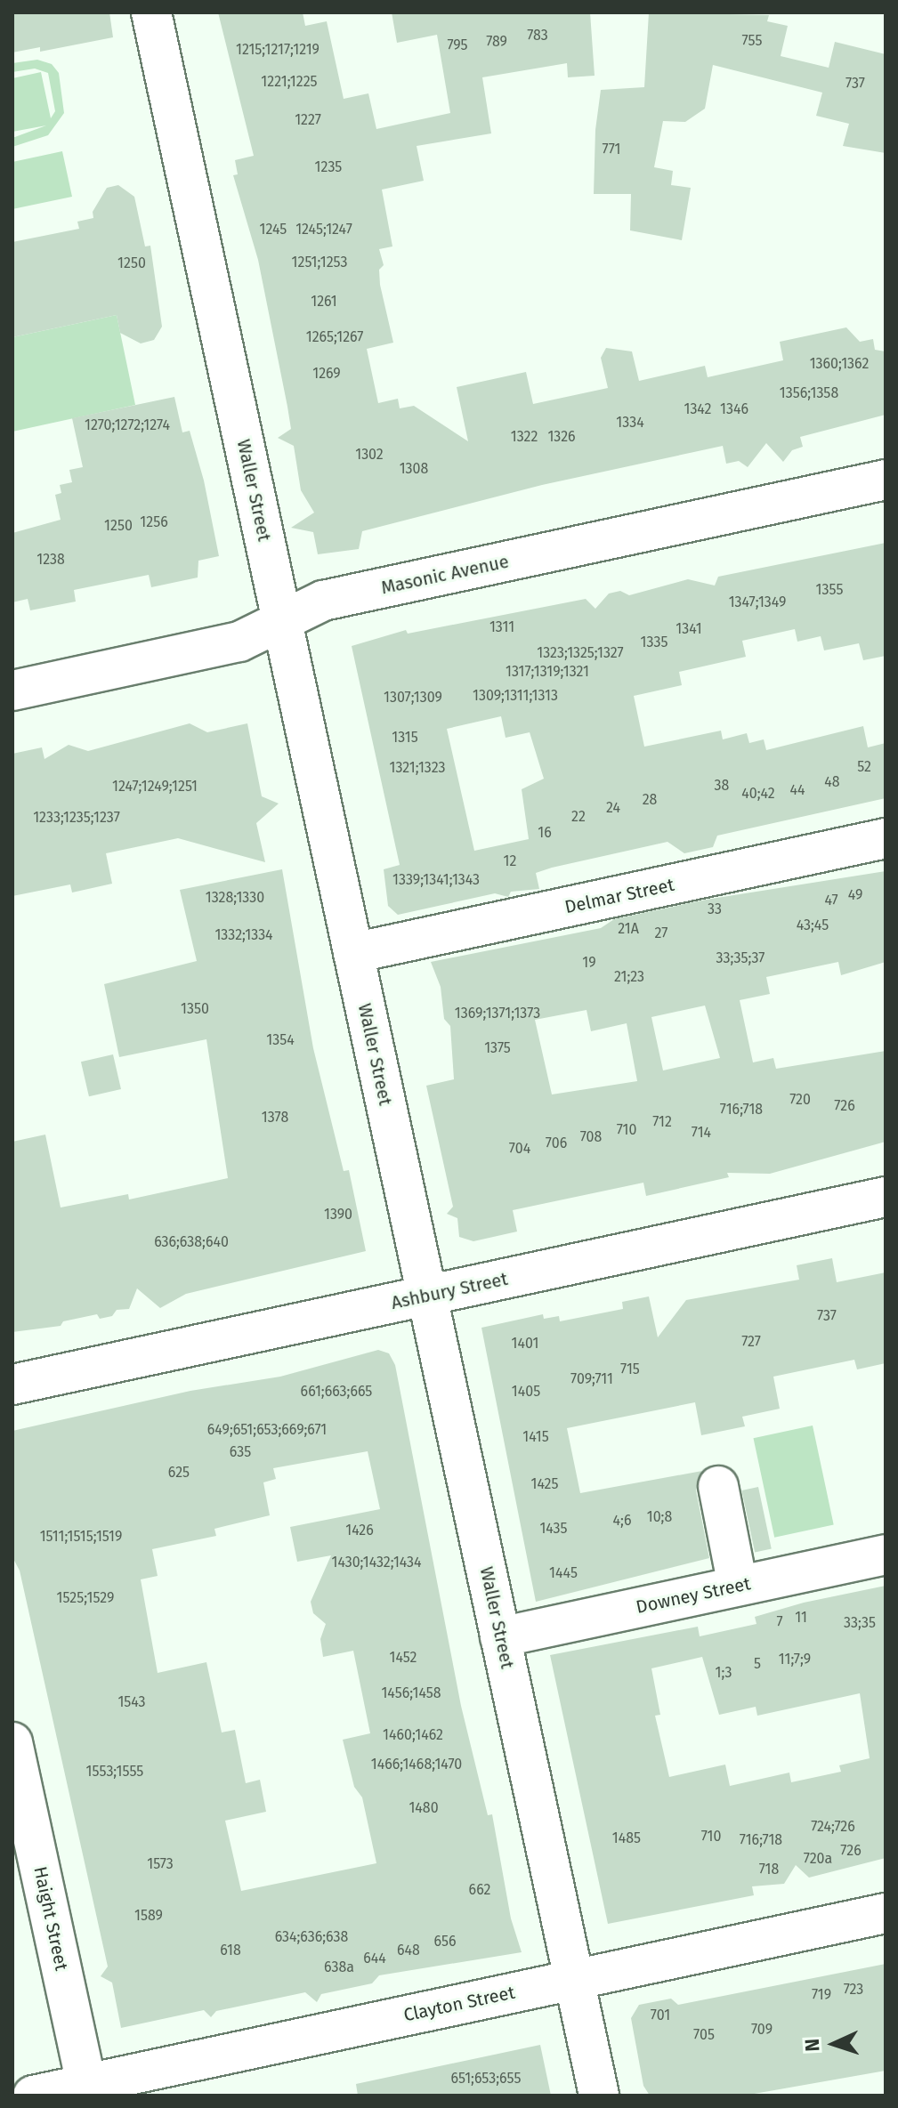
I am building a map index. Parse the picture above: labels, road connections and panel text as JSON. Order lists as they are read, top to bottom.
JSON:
{
  "streets": {
    "street": [
      "Waller Street",
      "Masonic Avenue",
      "Delmar Street",
      "Ashbury Street",
      "Downey Street",
      "Haight Street",
      "Clayton Street"
    ]
  },
  "crossings": [
    ["Waller Street", "Masonic Avenue"],
    ["Waller Street", "Delmar Street"],
    ["Waller Street", "Ashbury Street"],
    ["Waller Street", "Downey Street"],
    ["Waller Street", "Clayton Street"],
    ["Haight Street", "Clayton Street"]
  ],
  "house_numbers": [
    "783",
    "755",
    "789",
    "795",
    "1215;1217;1219",
    "1221;1225",
    "737",
    "1227",
    "771",
    "1235",
    "1245",
    "1245;1247",
    "1251;1253",
    "1250",
    "1261",
    "1265;1267",
    "1360;1362",
    "1269",
    "1356;1358",
    "1342",
    "1346",
    "1334",
    "1270;1272;1274",
    "1322",
    "1326",
    "1302",
    "1308",
    "1256",
    "1250",
    "1238",
    "1355",
    "1347;1349",
    "1311",
    "1341",
    "1335",
    "1323;1325;1327",
    "1317;1319;1321",
    "1309;1311;1313",
    "1307;1309",
    "1315",
    "52",
    "1321;1323",
    "48",
    "38",
    "1247;1249;1251",
    "44",
    "40;42",
    "28",
    "24",
    "22",
    "1233;1235;1237",
    "16",
    "12",
    "1339;1341;1343",
    "49",
    "1328;1330",
    "47",
    "33",
    "43;45",
    "21A",
    "27",
    "1332;1334",
    "33;35;37",
    "19",
    "21;23",
    "1350",
    "1369;1371;1373",
    "1354",
    "1375",
    "720",
    "726",
    "716;718",
    "1378",
    "712",
    "710",
    "714",
    "708",
    "706",
    "704",
    "1390",
    "636;638;640",
    "737",
    "727",
    "1401",
    "715",
    "709;711",
    "661;663;665",
    "1405",
    "649;651;653;669;671",
    "1415",
    "635",
    "625",
    "1425",
    "10;8",
    "4;6",
    "1435",
    "1426",
    "1511;1515;1519",
    "1430;1432;1434",
    "1445",
    "1525;1529",
    "11",
    "7",
    "33;35",
    "1452",
    "11;7;9",
    "5",
    "1;3",
    "1456;1458",
    "1543",
    "1460;1462",
    "1466;1468;1470",
    "1553;1555",
    "1480",
    "724;726",
    "710",
    "1485",
    "716;718",
    "726",
    "720a",
    "1573",
    "718",
    "662",
    "1589",
    "634;636;638",
    "656",
    "618",
    "648",
    "644",
    "638a",
    "723",
    "719",
    "701",
    "709",
    "705",
    "651;653;655"
  ],
  "north": "left"
}
